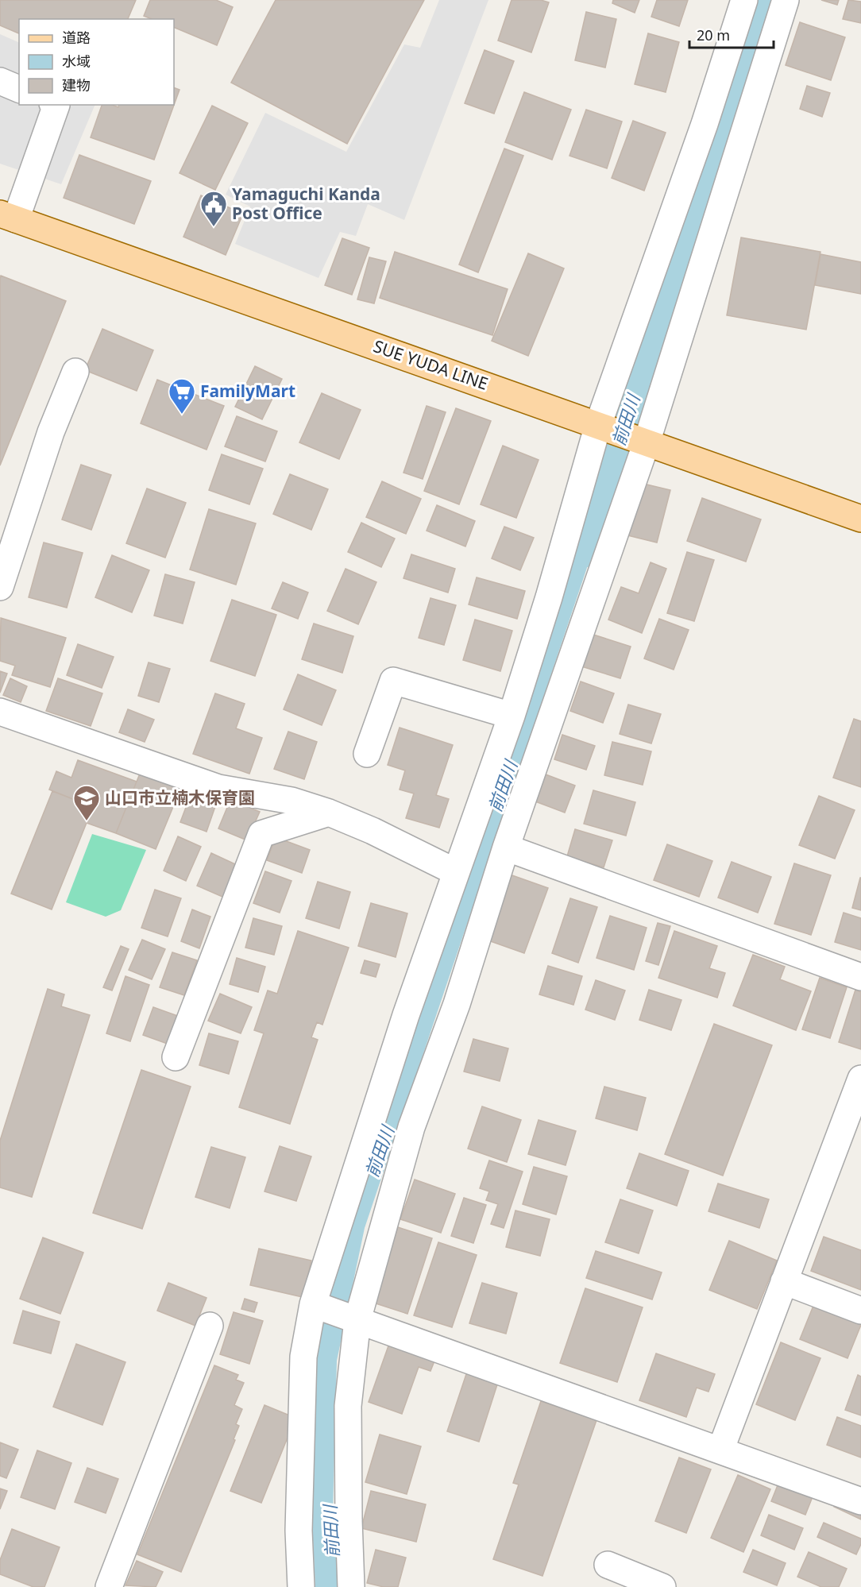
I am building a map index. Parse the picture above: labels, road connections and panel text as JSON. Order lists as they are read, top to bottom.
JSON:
{
  "streets": {
    "main road": ["SUE YUDA LINE"]
  },
  "water": ["前田川"],
  "places": {
    "public building": ["Yamaguchi Kanda Post Office"],
    "supermarket": ["FamilyMart"],
    "school or university": ["山口市立楠木保育園"]
  },
  "legend": ["道路", "水域", "建物"],
  "scale_bar": "20 m"
}
